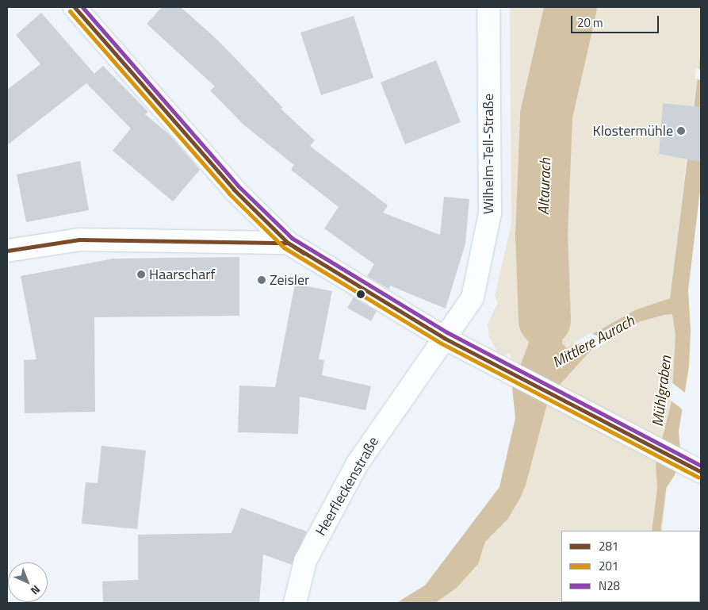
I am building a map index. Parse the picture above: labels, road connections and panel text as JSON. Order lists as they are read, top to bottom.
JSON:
{
  "streets": {
    "street": ["Wilhelm-Tell-Straße", "Heerfleckenstraße"]
  },
  "crossings": [
    ["Wilhelm-Tell-Straße", "Heerfleckenstraße"]
  ],
  "water": ["Altaurach", "Mittlere Aurach", "Mühlgraben"],
  "places": ["Klostermühle", "Haarscharf", "Zeisler"],
  "lines": ["transit line 281", "transit line N28", "transit line 201"],
  "legend": ["281", "201", "N28"],
  "scale_bar": "20 m",
  "north": "bottom right"
}
